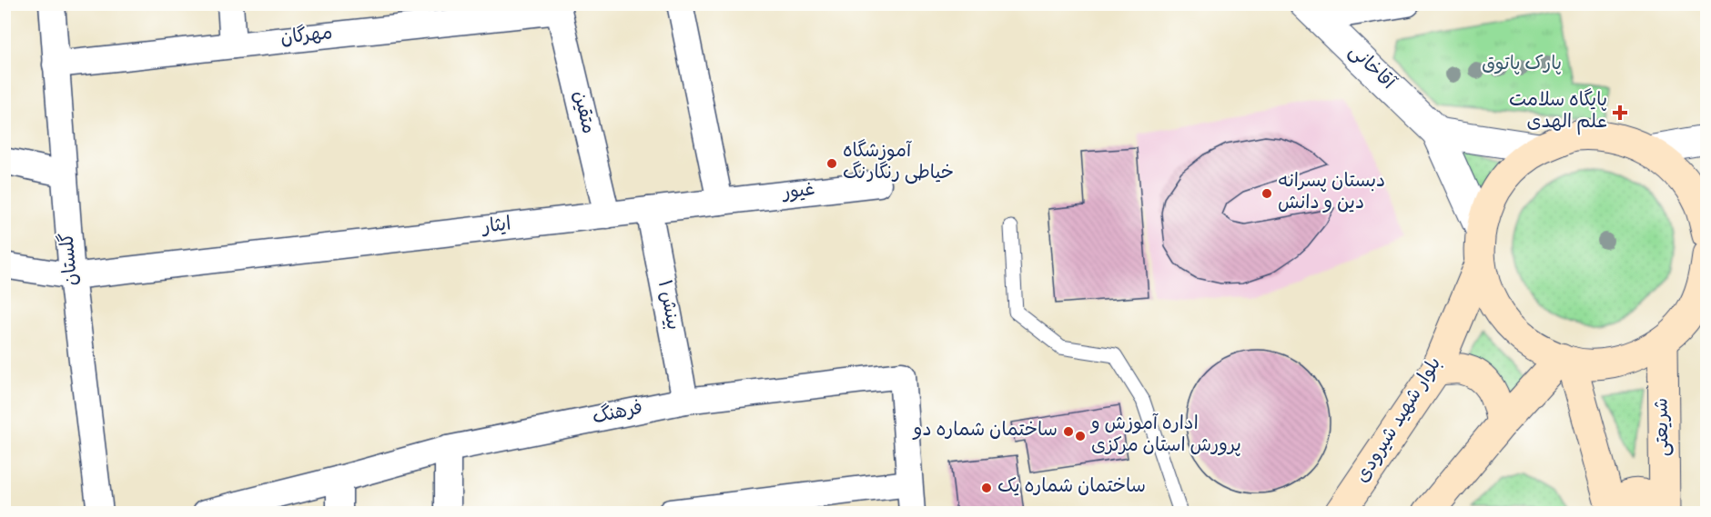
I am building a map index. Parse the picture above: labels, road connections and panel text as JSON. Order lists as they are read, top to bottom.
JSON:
{
  "streets": {
    "main road": ["بلوار شهید شیرودی", "شریعتی"],
    "street": [
      "مهرگان",
      "آقاخانی",
      "متقین",
      "غیور",
      "ایثار",
      "گلستان",
      "بینش ۱",
      "فرهنگ"
    ]
  },
  "crossings": [
    ["مهرگان", "متقین"],
    ["مهرگان", "گلستان"],
    ["متقین", "ایثار"],
    ["غیور", "ایثار"],
    ["ایثار", "گلستان"],
    ["ایثار", "بینش ۱"],
    ["بینش ۱", "فرهنگ"]
  ],
  "parks": ["پارک پاتوق"],
  "places": {
    "health": ["پایگاه سلامت علم الهدی"],
    "other": [
      "آموزشگاه خیاطی رنگارنگ",
      "دبستان پسرانه دین و دانش",
      "ساختمان شماره دو",
      "اداره آموزش و پرورش استان مرکزی",
      "ساختمان شماره یک"
    ]
  }
}
